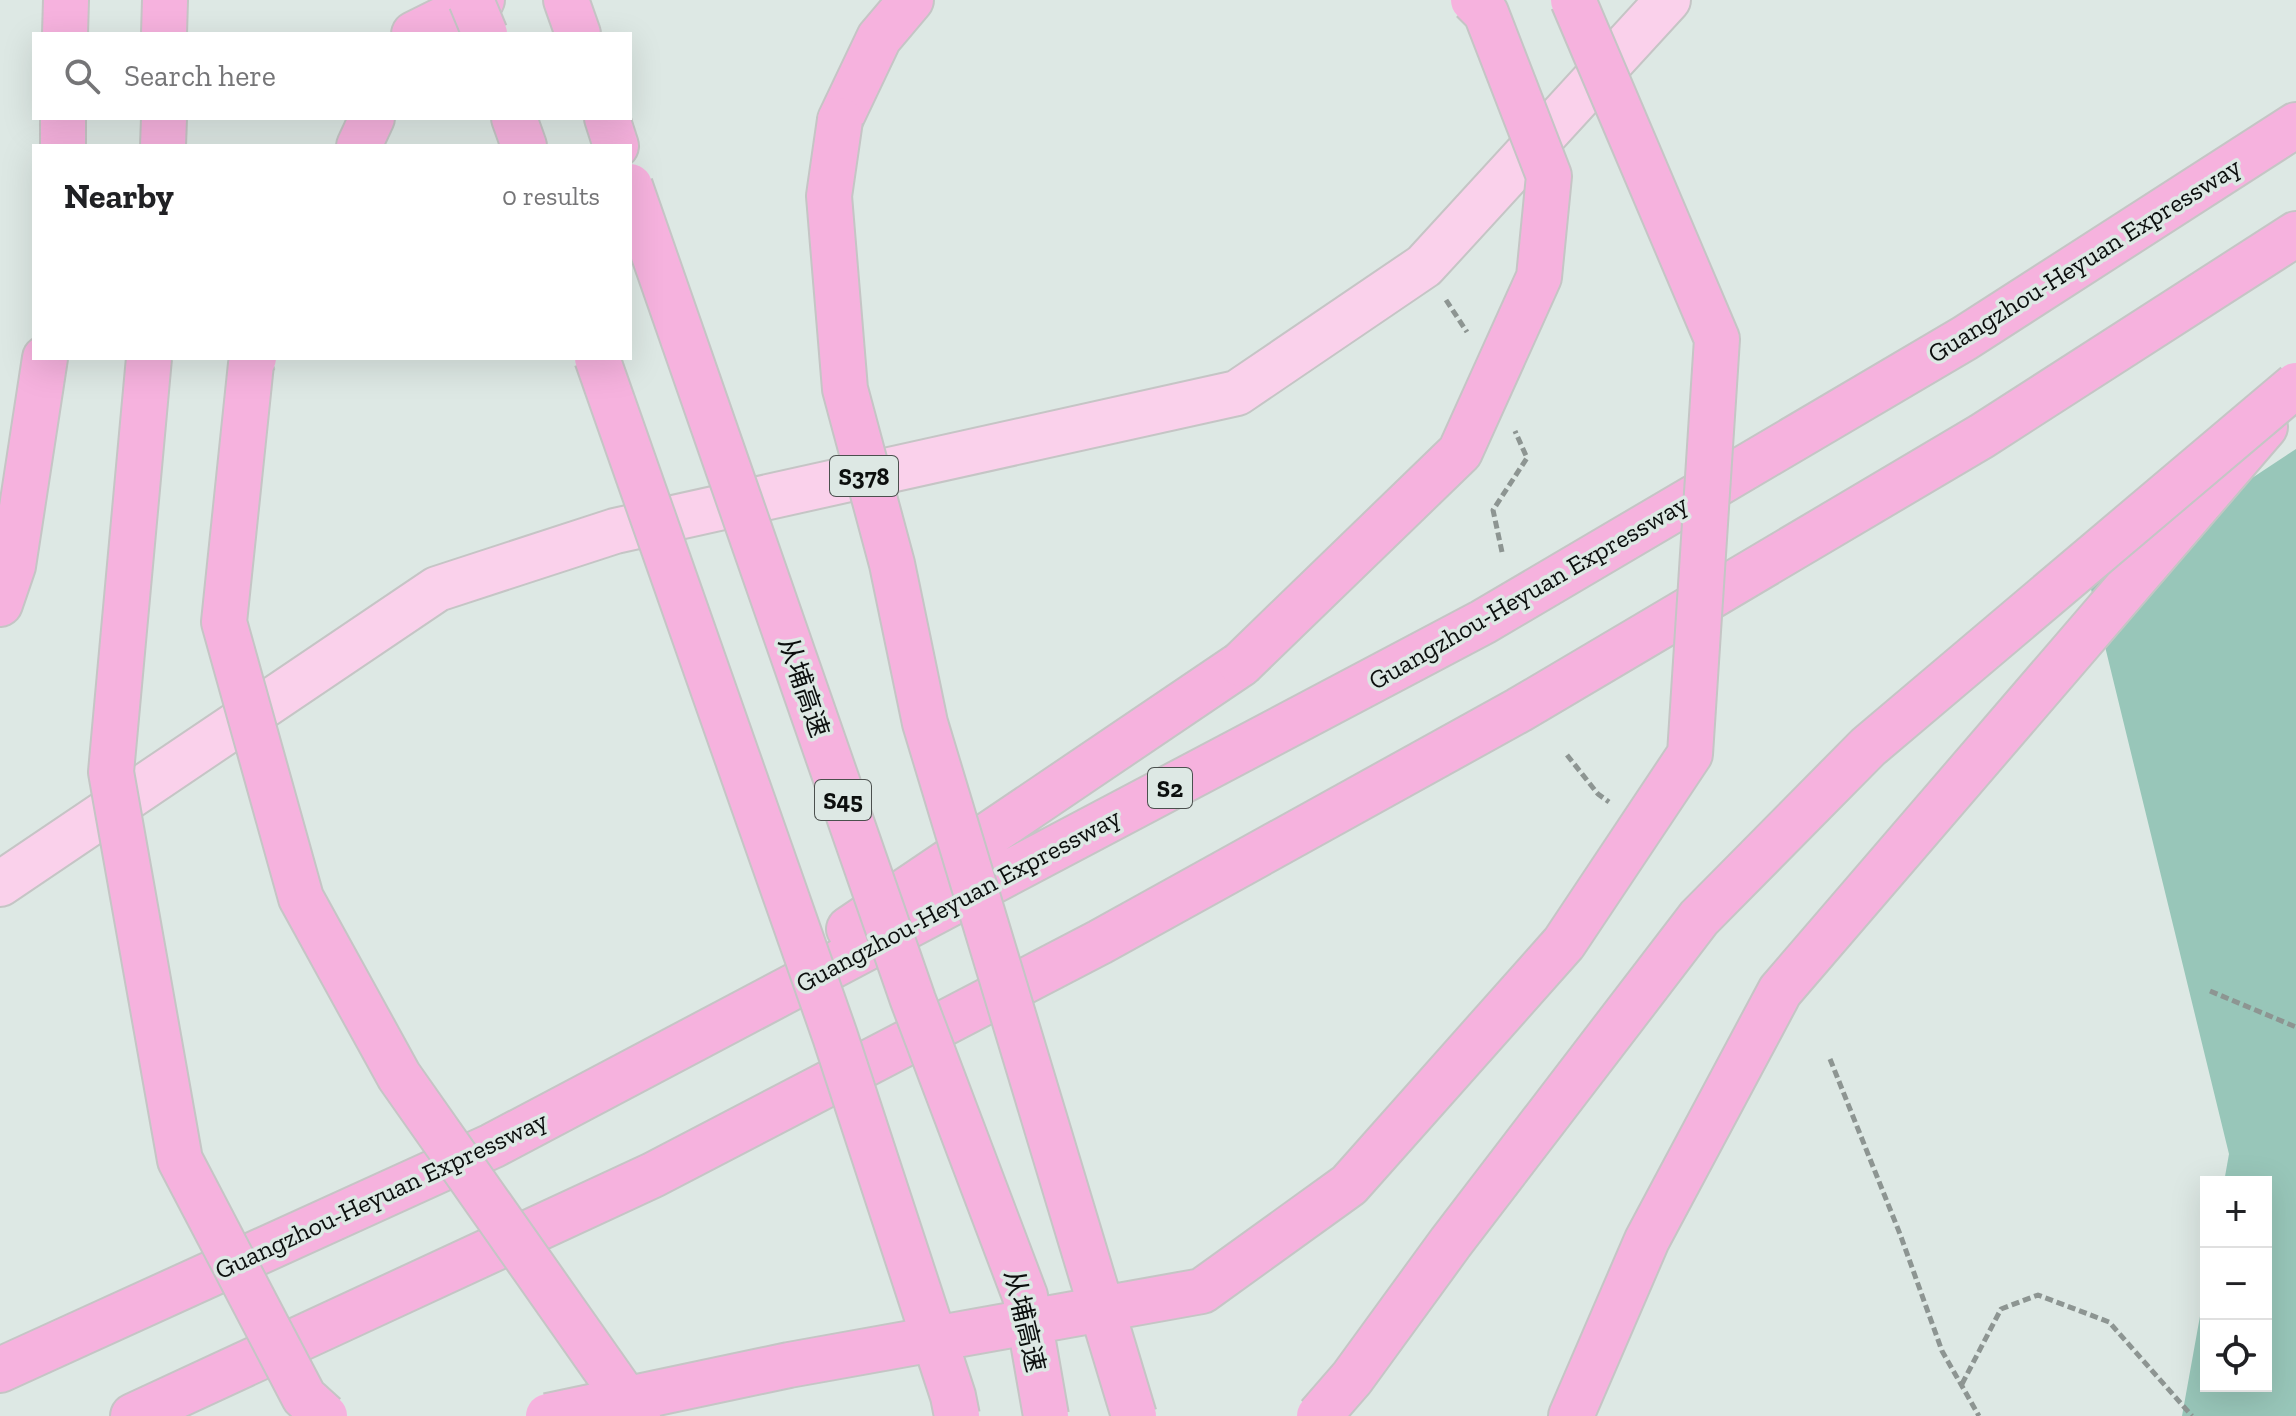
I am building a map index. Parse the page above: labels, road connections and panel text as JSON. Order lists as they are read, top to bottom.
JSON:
{
  "streets": {
    "highway": [
      "Guangzhou-Heyuan Expressway",
      "从埔高速",
      "S2",
      "S45"
    ],
    "main road": ["S378"]
  },
  "page": {
    "search": "Search here",
    "heading": ["Nearby", "0 results"],
    "map_buttons": ["+", "−"]
  }
}
